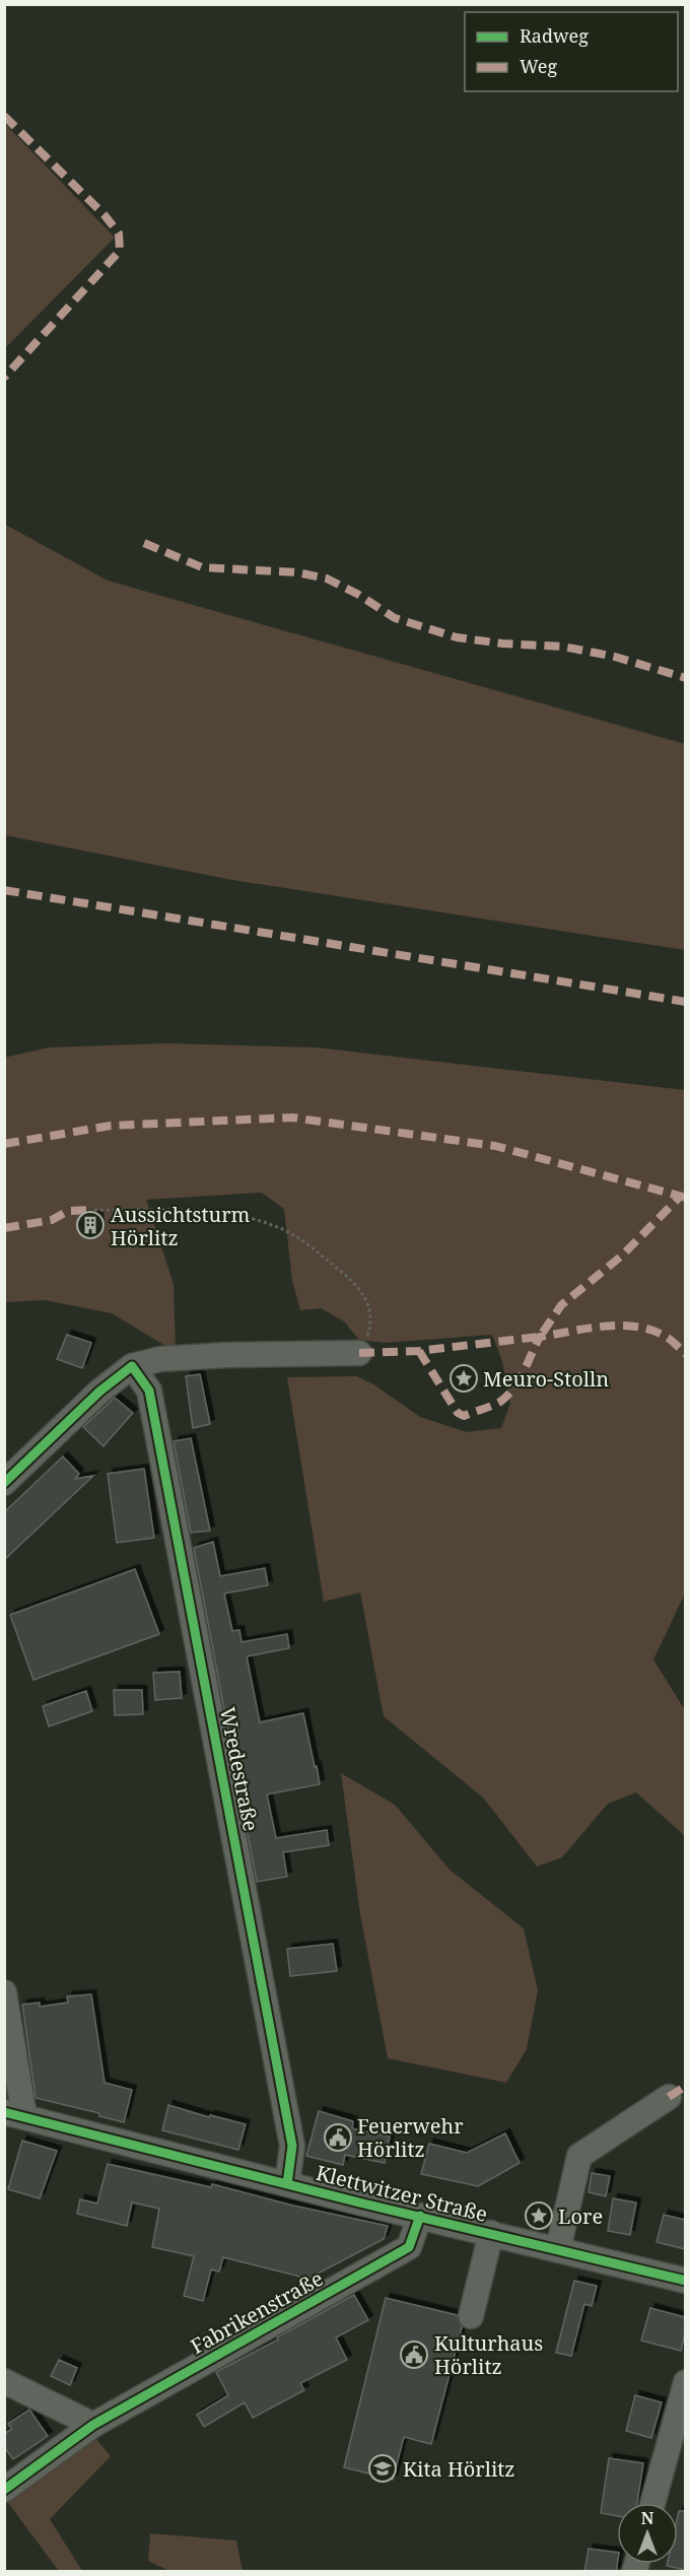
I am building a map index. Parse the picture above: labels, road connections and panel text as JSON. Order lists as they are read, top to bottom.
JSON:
{
  "streets": {
    "street": ["Wredestraße", "Klettwitzer Straße", "Fabrikenstraße"]
  },
  "crossings": [
    ["Wredestraße", "Klettwitzer Straße"],
    ["Klettwitzer Straße", "Fabrikenstraße"]
  ],
  "places": {
    "building": ["Aussichtsturm Hörlitz"],
    "place": ["Meuro-Stolln", "Lore"],
    "public building": ["Feuerwehr Hörlitz", "Kulturhaus Hörlitz"],
    "school or university": ["Kita Hörlitz"]
  },
  "legend": ["Radweg", "Weg"],
  "north": "top"
}
